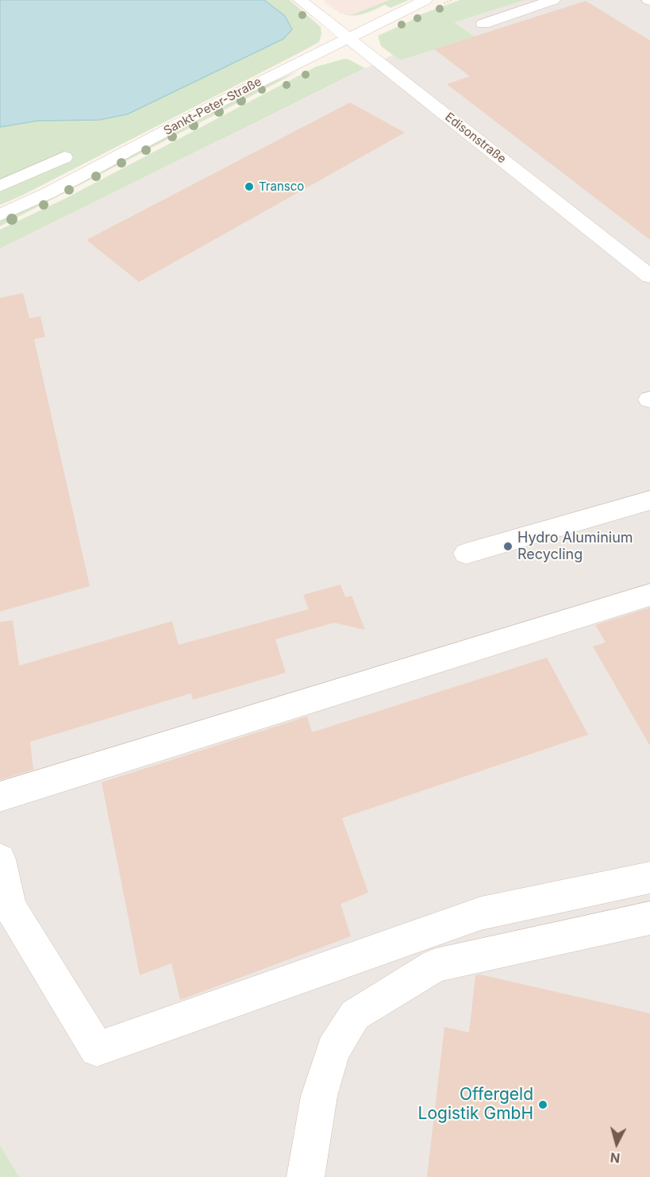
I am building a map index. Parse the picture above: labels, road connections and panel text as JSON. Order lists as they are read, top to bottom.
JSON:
{
  "streets": {
    "street": ["Sankt-Peter-Straße", "Edisonstraße"]
  },
  "crossings": [
    ["Sankt-Peter-Straße", "Edisonstraße"]
  ],
  "places": ["Transco", "Hydro Aluminium Recycling", "Offergeld Logistik GmbH"],
  "north": "bottom"
}
